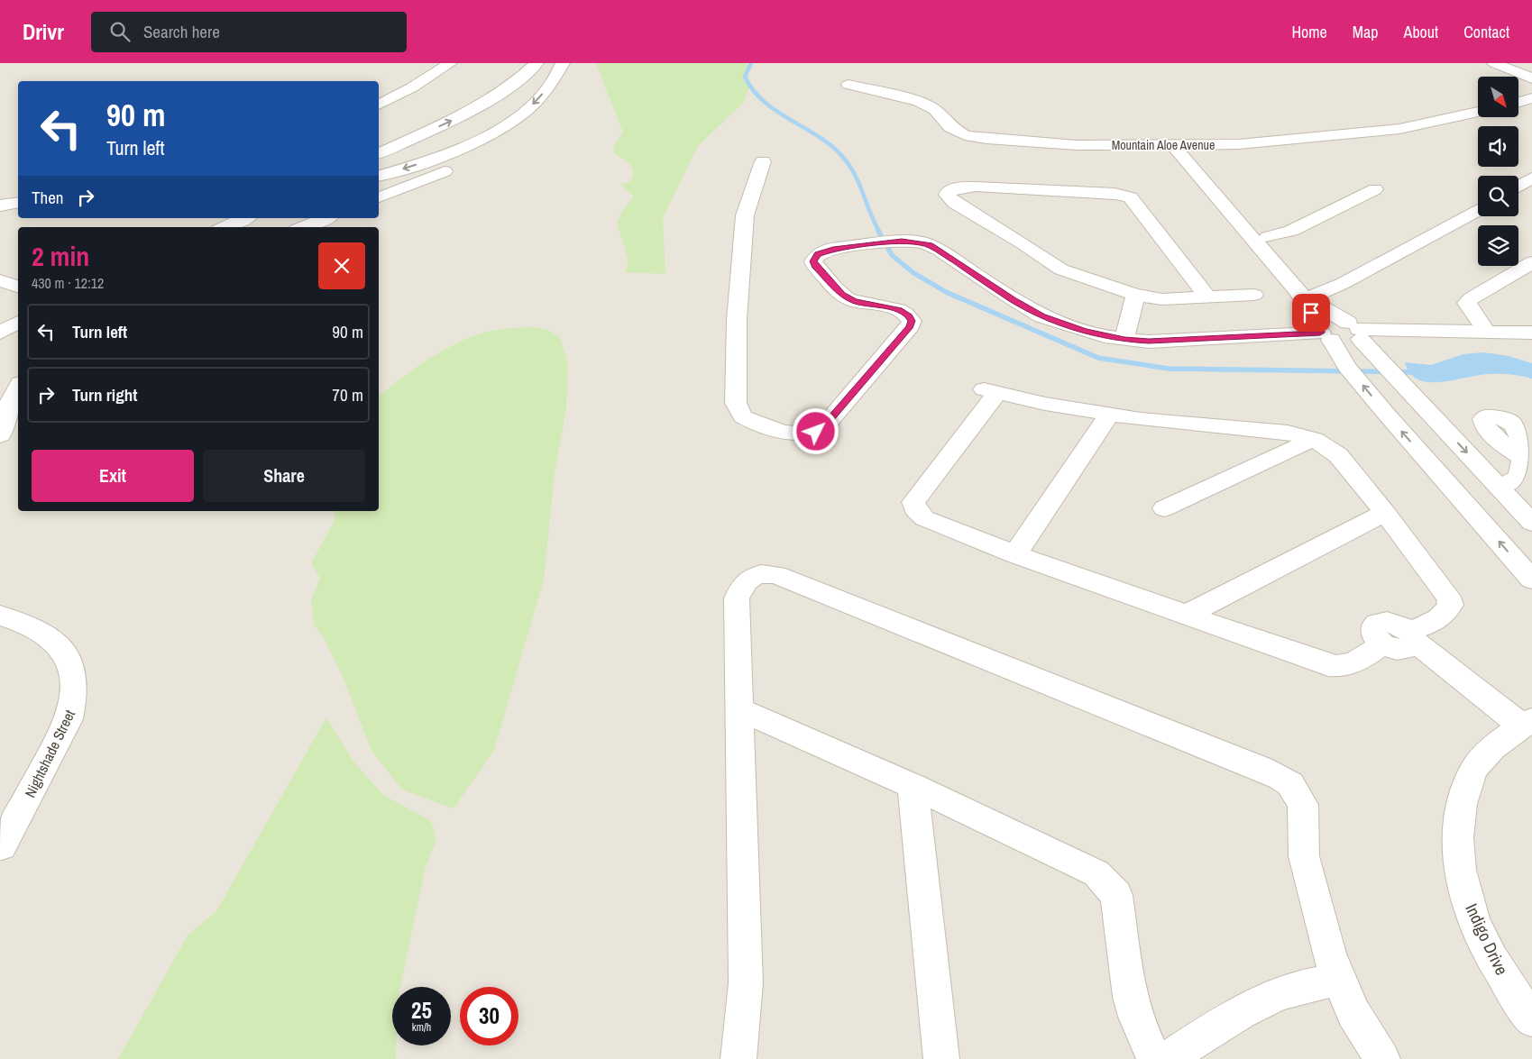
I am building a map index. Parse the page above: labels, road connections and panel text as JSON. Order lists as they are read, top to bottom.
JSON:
{
  "streets": {
    "street": ["Mountain Aloe Avenue", "Nightshade Street", "Indigo Drive"]
  },
  "north": "bottom right",
  "page": {
    "header": "Drivr",
    "search": "Search here",
    "nav": [
      "Home",
      "Map",
      "About",
      "Contact"
    ],
    "turn": ["90 m", "Turn left"],
    "then": "Then",
    "heading": ["2 min", "430 m · 12:12"],
    "list": [
      {
        "name": "Turn left",
        "value": "90 m"
      },
      {
        "name": "Turn right",
        "value": "70 m"
      }
    ],
    "buttons": ["Exit", "Share"],
    "speed": "25 km/h",
    "limit": "30"
  }
}
